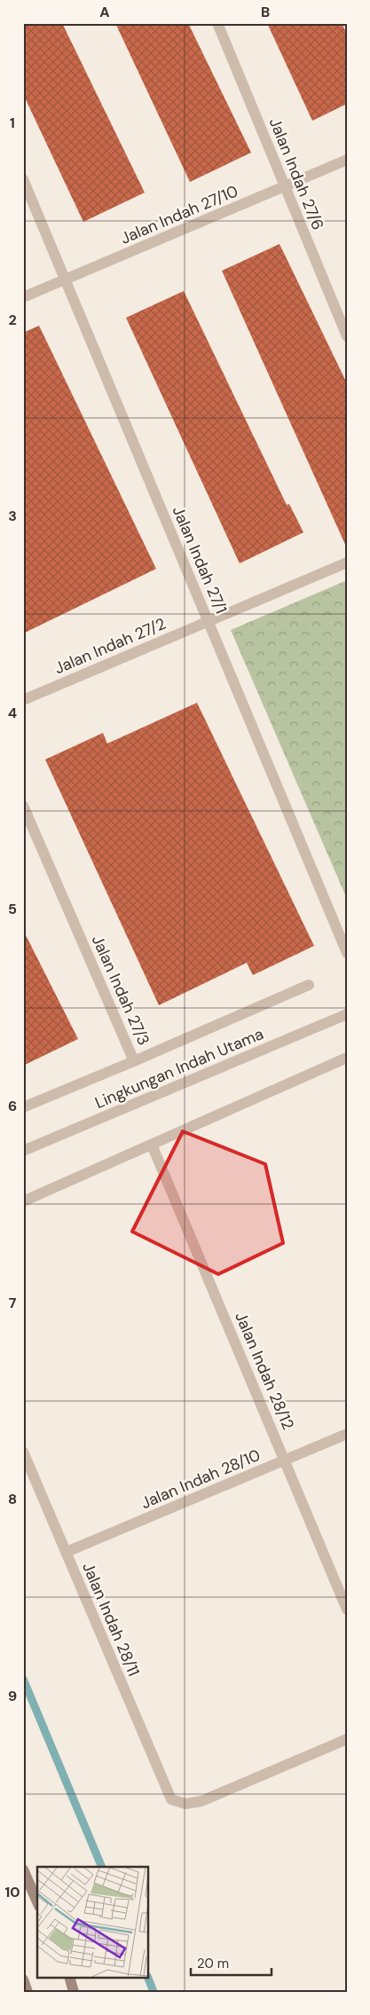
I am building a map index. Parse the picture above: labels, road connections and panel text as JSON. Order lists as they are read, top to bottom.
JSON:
{
  "streets": {
    "street": [
      "Jalan Indah 27/6",
      "Jalan Indah 27/10",
      "Jalan Indah 27/1",
      "Jalan Indah 27/2",
      "Jalan Indah 27/3",
      "Lingkungan Indah Utama",
      "Jalan Indah 28/12",
      "Jalan Indah 28/10",
      "Jalan Indah 28/11"
    ]
  },
  "crossings": [
    ["Jalan Indah 27/6", "Jalan Indah 27/10"],
    ["Jalan Indah 27/10", "Jalan Indah 27/1"],
    ["Jalan Indah 27/1", "Jalan Indah 27/2"],
    ["Jalan Indah 28/12", "Jalan Indah 28/10"],
    ["Jalan Indah 28/10", "Jalan Indah 28/11"]
  ],
  "scale_bar": "20 m",
  "grid": {
    "columns": ["A", "B"],
    "rows": [
      "1",
      "2",
      "3",
      "4",
      "5",
      "6",
      "7",
      "8",
      "9",
      "10"
    ]
  }
}
